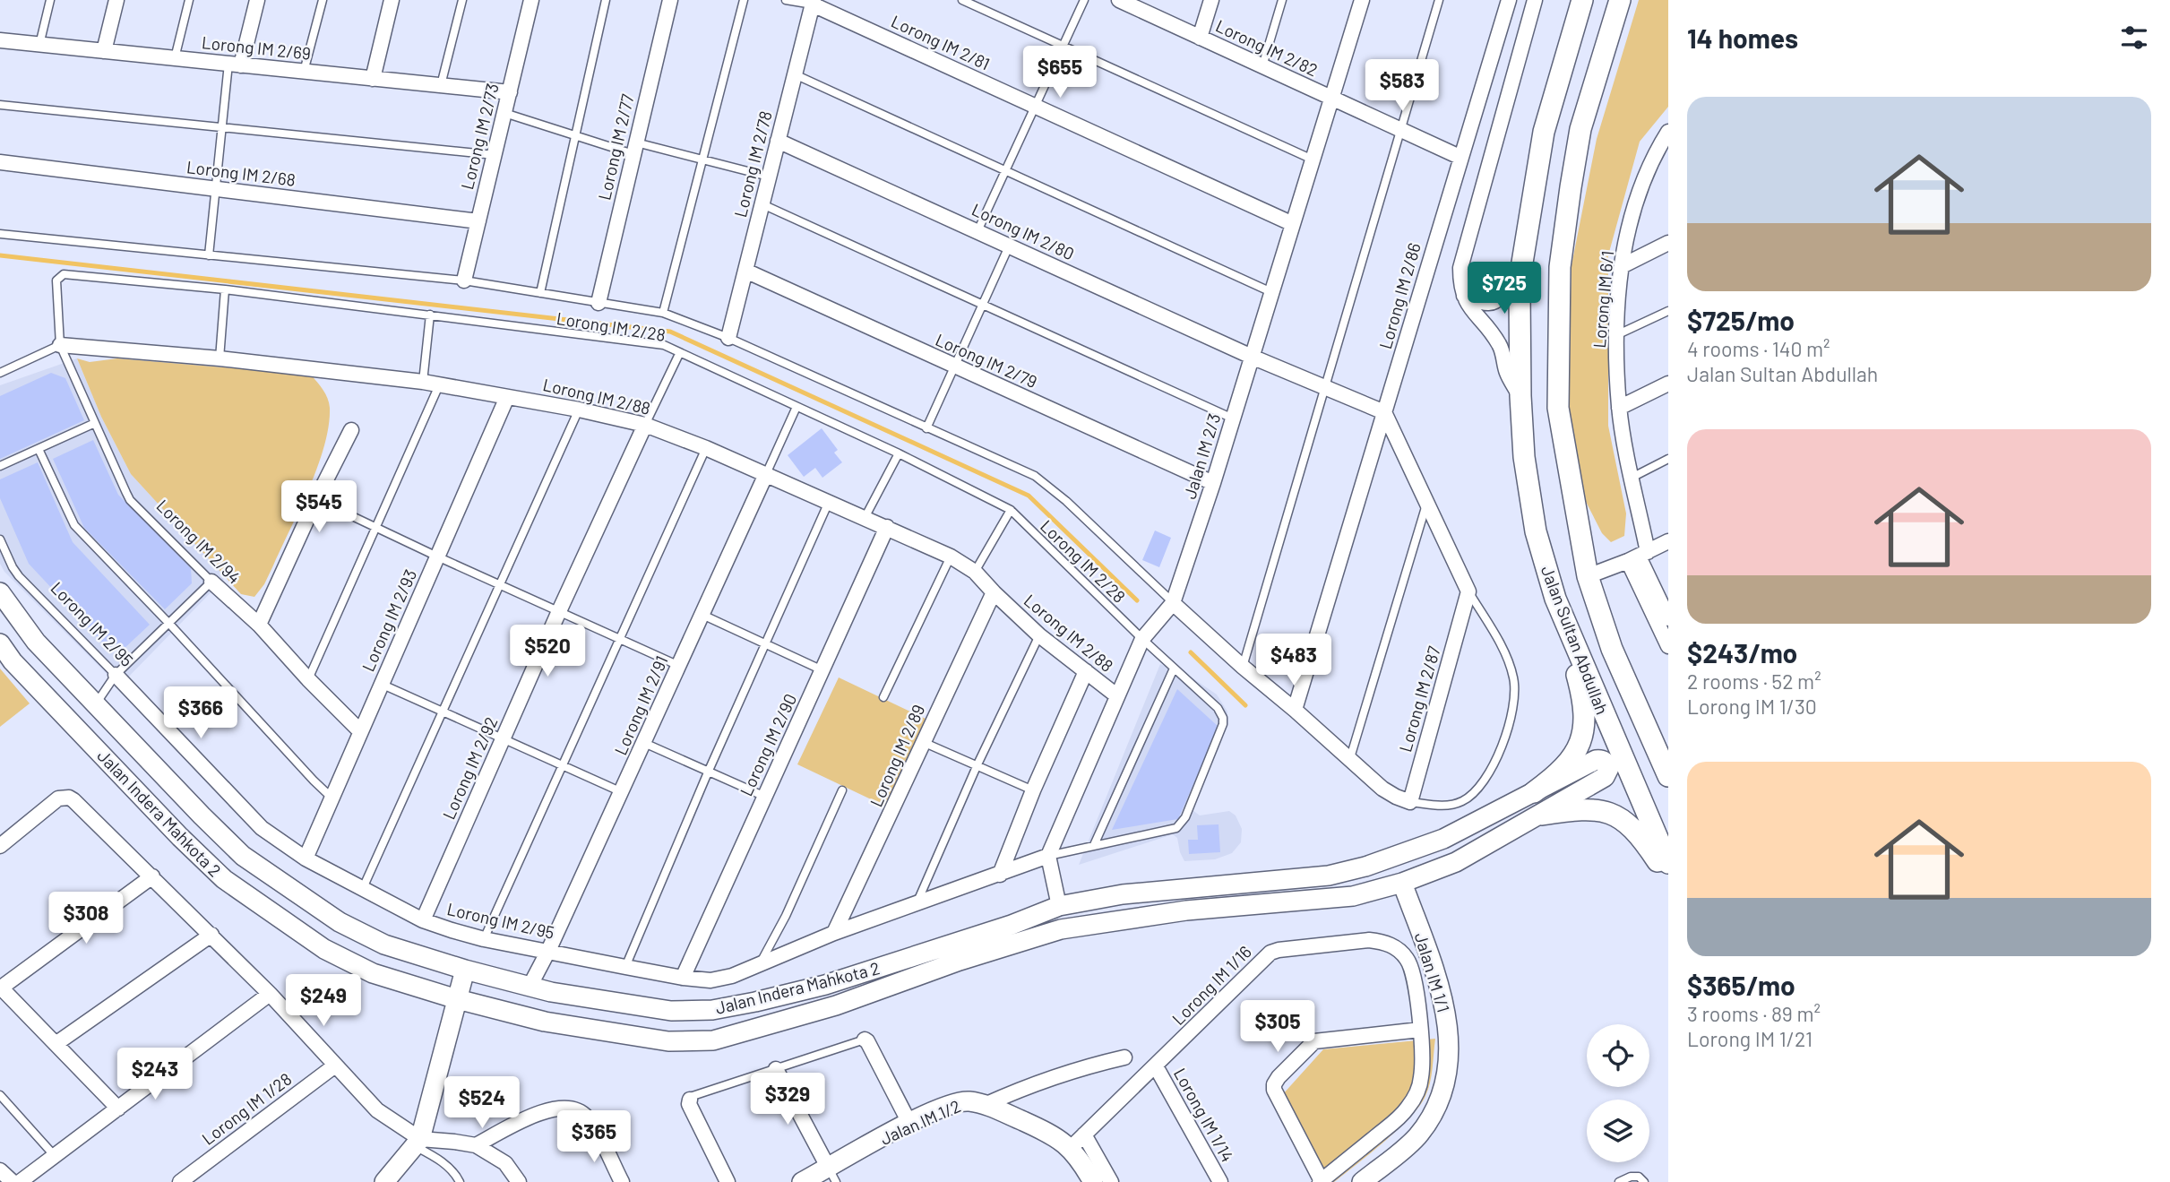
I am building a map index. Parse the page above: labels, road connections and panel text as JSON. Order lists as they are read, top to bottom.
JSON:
{
  "streets": {
    "main road": ["Jalan Sultan Abdullah"],
    "street": [
      "Lorong IM 2/81",
      "Lorong IM 2/69",
      "Lorong IM 2/82",
      "Lorong IM 2/73",
      "Lorong IM 2/77",
      "Lorong IM 2/78",
      "Lorong IM 2/68",
      "Lorong IM 2/80",
      "Lorong IM 2/86",
      "Lorong IM 6/1",
      "Lorong IM 2/79",
      "Lorong IM 2/88",
      "Jalan IM 2/3",
      "Lorong IM 2/94",
      "Lorong IM 2/93",
      "Lorong IM 2/95",
      "Lorong IM 2/87",
      "Lorong IM 2/91",
      "Lorong IM 2/90",
      "Lorong IM 2/89",
      "Lorong IM 2/92",
      "Jalan Indera Mahkota 2",
      "Jalan IM 1/1",
      "Lorong IM 1/16",
      "Lorong IM 1/28",
      "Lorong IM 1/14",
      "Jalan IM 1/2"
    ],
    "lane": ["Lorong IM 2/28"]
  },
  "crossings": [
    ["Lorong IM 2/81", "Lorong IM 2/78"],
    ["Lorong IM 2/81", "Jalan IM 2/3"],
    ["Lorong IM 2/69", "Lorong IM 2/73"],
    ["Lorong IM 2/82", "Lorong IM 2/86"],
    ["Lorong IM 2/82", "Jalan IM 2/3"],
    ["Lorong IM 2/73", "Lorong IM 2/68"],
    ["Lorong IM 2/78", "Lorong IM 2/80"],
    ["Lorong IM 2/78", "Lorong IM 2/79"],
    ["Lorong IM 2/80", "Lorong IM 2/86"],
    ["Lorong IM 2/80", "Jalan IM 2/3"],
    ["Lorong IM 2/28", "Lorong IM 2/88"],
    ["Lorong IM 2/28", "Jalan IM 2/3"],
    ["Lorong IM 2/28", "Lorong IM 2/94"],
    ["Lorong IM 2/79", "Jalan IM 2/3"],
    ["Lorong IM 2/88", "Jalan IM 2/3"],
    ["Lorong IM 2/88", "Lorong IM 2/94"],
    ["Lorong IM 2/88", "Lorong IM 2/93"],
    ["Lorong IM 2/88", "Lorong IM 2/91"],
    ["Lorong IM 2/88", "Lorong IM 2/90"],
    ["Lorong IM 2/88", "Lorong IM 2/89"],
    ["Lorong IM 2/88", "Lorong IM 2/92"],
    ["Jalan IM 2/3", "Lorong IM 2/95"],
    ["Lorong IM 2/94", "Lorong IM 2/93"],
    ["Lorong IM 2/93", "Lorong IM 2/95"],
    ["Lorong IM 2/95", "Lorong IM 2/91"],
    ["Lorong IM 2/95", "Lorong IM 2/90"],
    ["Lorong IM 2/95", "Lorong IM 2/89"],
    ["Lorong IM 2/95", "Lorong IM 2/92"],
    ["Lorong IM 2/91", "Jalan Indera Mahkota 2"],
    ["Jalan Indera Mahkota 2", "Jalan IM 1/1"],
    ["Lorong IM 1/16", "Lorong IM 1/14"],
    ["Lorong IM 1/16", "Jalan IM 1/2"]
  ],
  "page": {
    "heading": "14 homes",
    "price": [
      "$655",
      "$583",
      "$725",
      "$545",
      "$520",
      "$483",
      "$366",
      "$308",
      "$249",
      "$305",
      "$243",
      "$329",
      "$524",
      "$365"
    ],
    "list": [
      {
        "name": "$725/mo",
        "note": "4 rooms · 140 m² · Jalan Sultan Abdullah"
      },
      {
        "name": "$243/mo",
        "note": "2 rooms · 52 m² · Lorong IM 1/30"
      },
      {
        "name": "$365/mo",
        "note": "3 rooms · 89 m² · Lorong IM 1/21"
      }
    ]
  }
}
